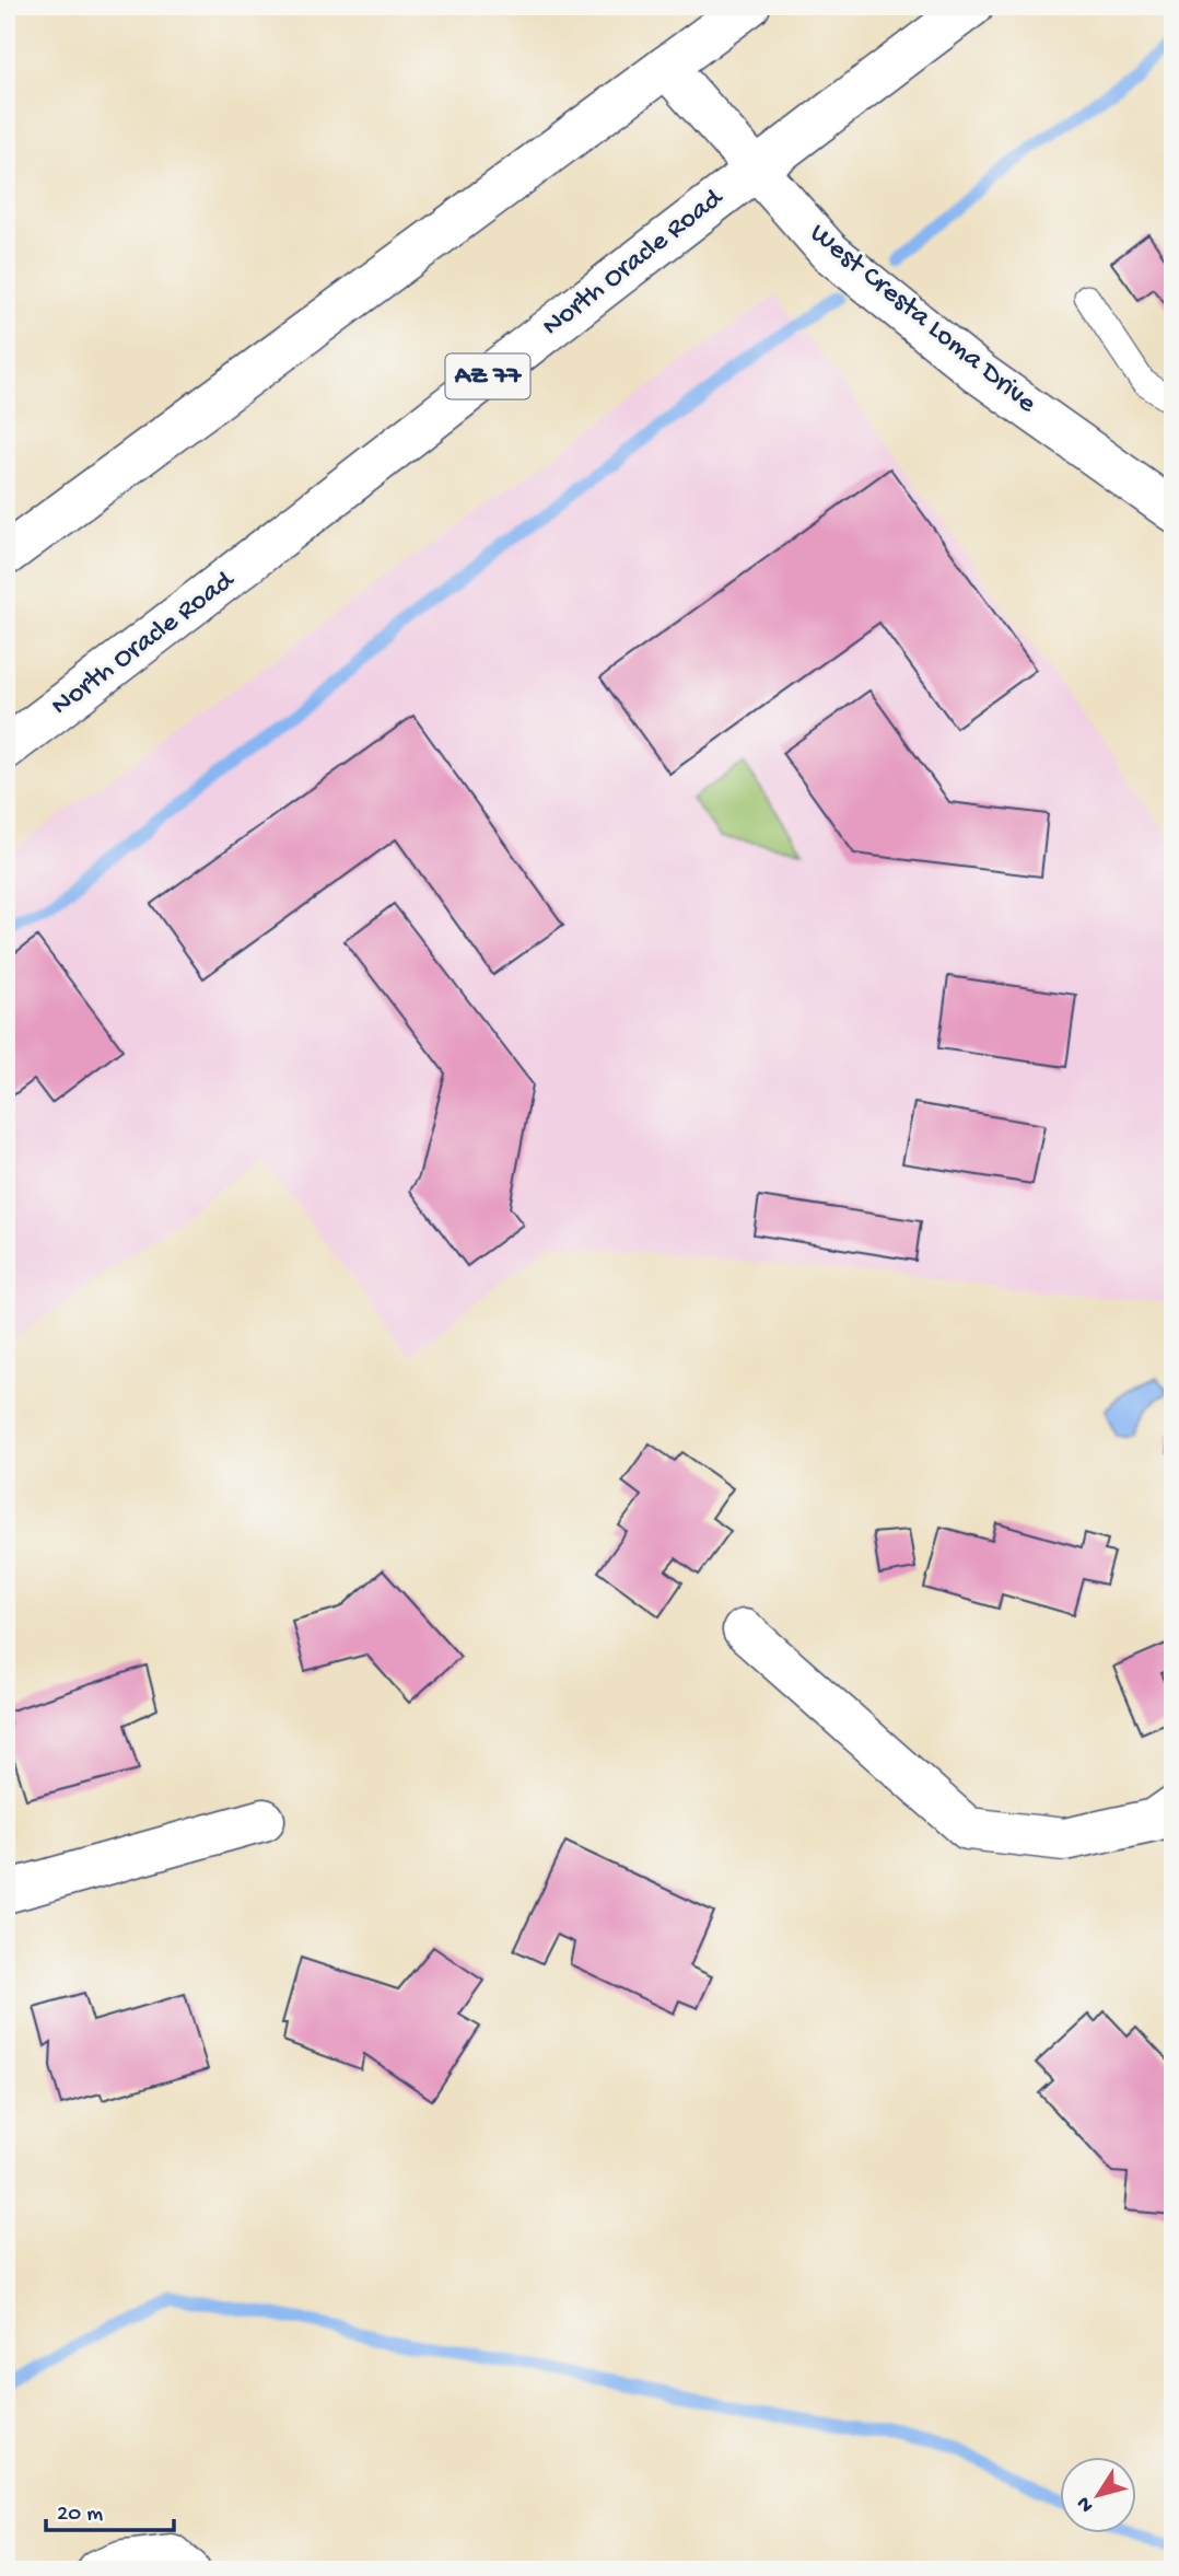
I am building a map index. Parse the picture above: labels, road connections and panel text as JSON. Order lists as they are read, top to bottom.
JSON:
{
  "streets": {
    "main road": ["North Oracle Road", "West Cresta Loma Drive", "AZ 77"]
  },
  "crossings": [
    ["North Oracle Road", "West Cresta Loma Drive"]
  ],
  "scale_bar": "20 m",
  "north": "bottom left"
}
